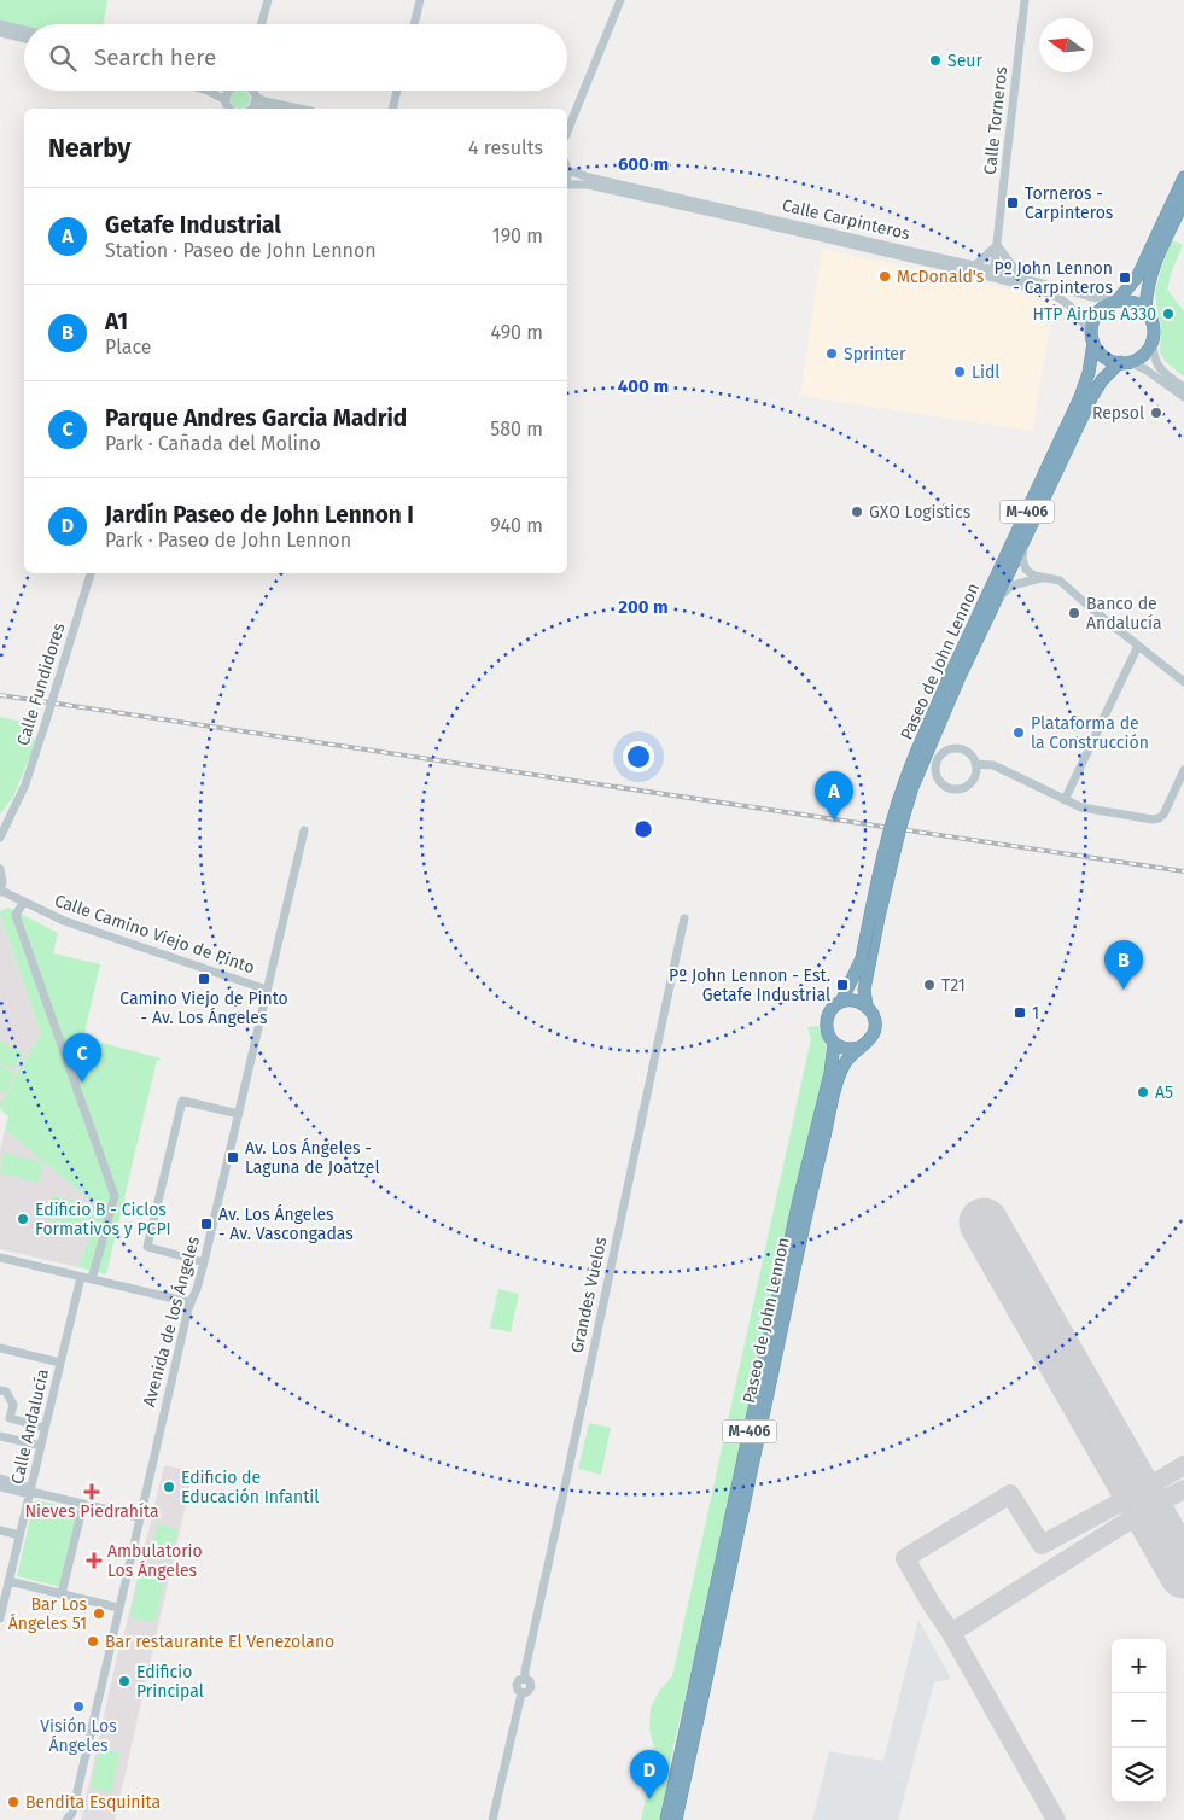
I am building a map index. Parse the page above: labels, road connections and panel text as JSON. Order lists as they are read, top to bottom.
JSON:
{
  "streets": {
    "highway": ["M-406", "Paseo de John Lennon"],
    "street": [
      "Calle Torneros",
      "Calle Carpinteros",
      "Calle Fundidores",
      "Calle Camino Viejo de Pinto",
      "Grandes Vuelos",
      "Avenida de los Ángeles",
      "Calle Andalucía"
    ]
  },
  "crossings": [
    ["Calle Torneros", "Calle Carpinteros"],
    ["Calle Carpinteros", "M-406"],
    ["Calle Carpinteros", "Paseo de John Lennon"],
    ["M-406", "Paseo de John Lennon"],
    ["Calle Camino Viejo de Pinto", "Avenida de los Ángeles"]
  ],
  "places": {
    "other": [
      "Seur",
      "McDonald's",
      "HTP Airbus A330",
      "Sprinter",
      "Lidl",
      "Repsol",
      "GXO Logistics",
      "Banco de Andalucía",
      "Plataforma de la Construcción",
      "T21",
      "A5",
      "Edificio B - Ciclos Formativos y PCPI",
      "Edificio de Educación Infantil",
      "Bar Los Ángeles 51",
      "Bar restaurante El Venezolano",
      "Edificio Principal",
      "Visión Los Ángeles",
      "Bendita Esquinita"
    ],
    "transit": [
      "Torneros - Carpinteros",
      "Pº John Lennon - Carpinteros",
      "Camino Viejo de Pinto - Av. Los Ángeles",
      "Pº John Lennon - Est. Getafe Industrial",
      "1",
      "Av. Los Ángeles - Laguna de Joatzel",
      "Av. Los Ángeles - Av. Vascongadas"
    ],
    "health": ["Nieves Piedrahíta", "Ambulatorio Los Ángeles"]
  },
  "north": "left",
  "page": {
    "search": "Search here",
    "heading": ["Nearby", "4 results"],
    "list": [
      {
        "mark": "A",
        "name": "Getafe Industrial",
        "note": "Station · Paseo de John Lennon",
        "value": "190 m"
      },
      {
        "mark": "B",
        "name": "A1",
        "note": "Place",
        "value": "490 m"
      },
      {
        "mark": "C",
        "name": "Parque Andres Garcia Madrid",
        "note": "Park · Cañada del Molino",
        "value": "580 m"
      },
      {
        "mark": "D",
        "name": "Jardín Paseo de John Lennon I",
        "note": "Park · Paseo de John Lennon",
        "value": "940 m"
      }
    ],
    "pins": [
      "A",
      "B",
      "C",
      "D"
    ],
    "map_buttons": ["+", "−"]
  },
  "rings": ["600 m", "400 m", "200 m"]
}
